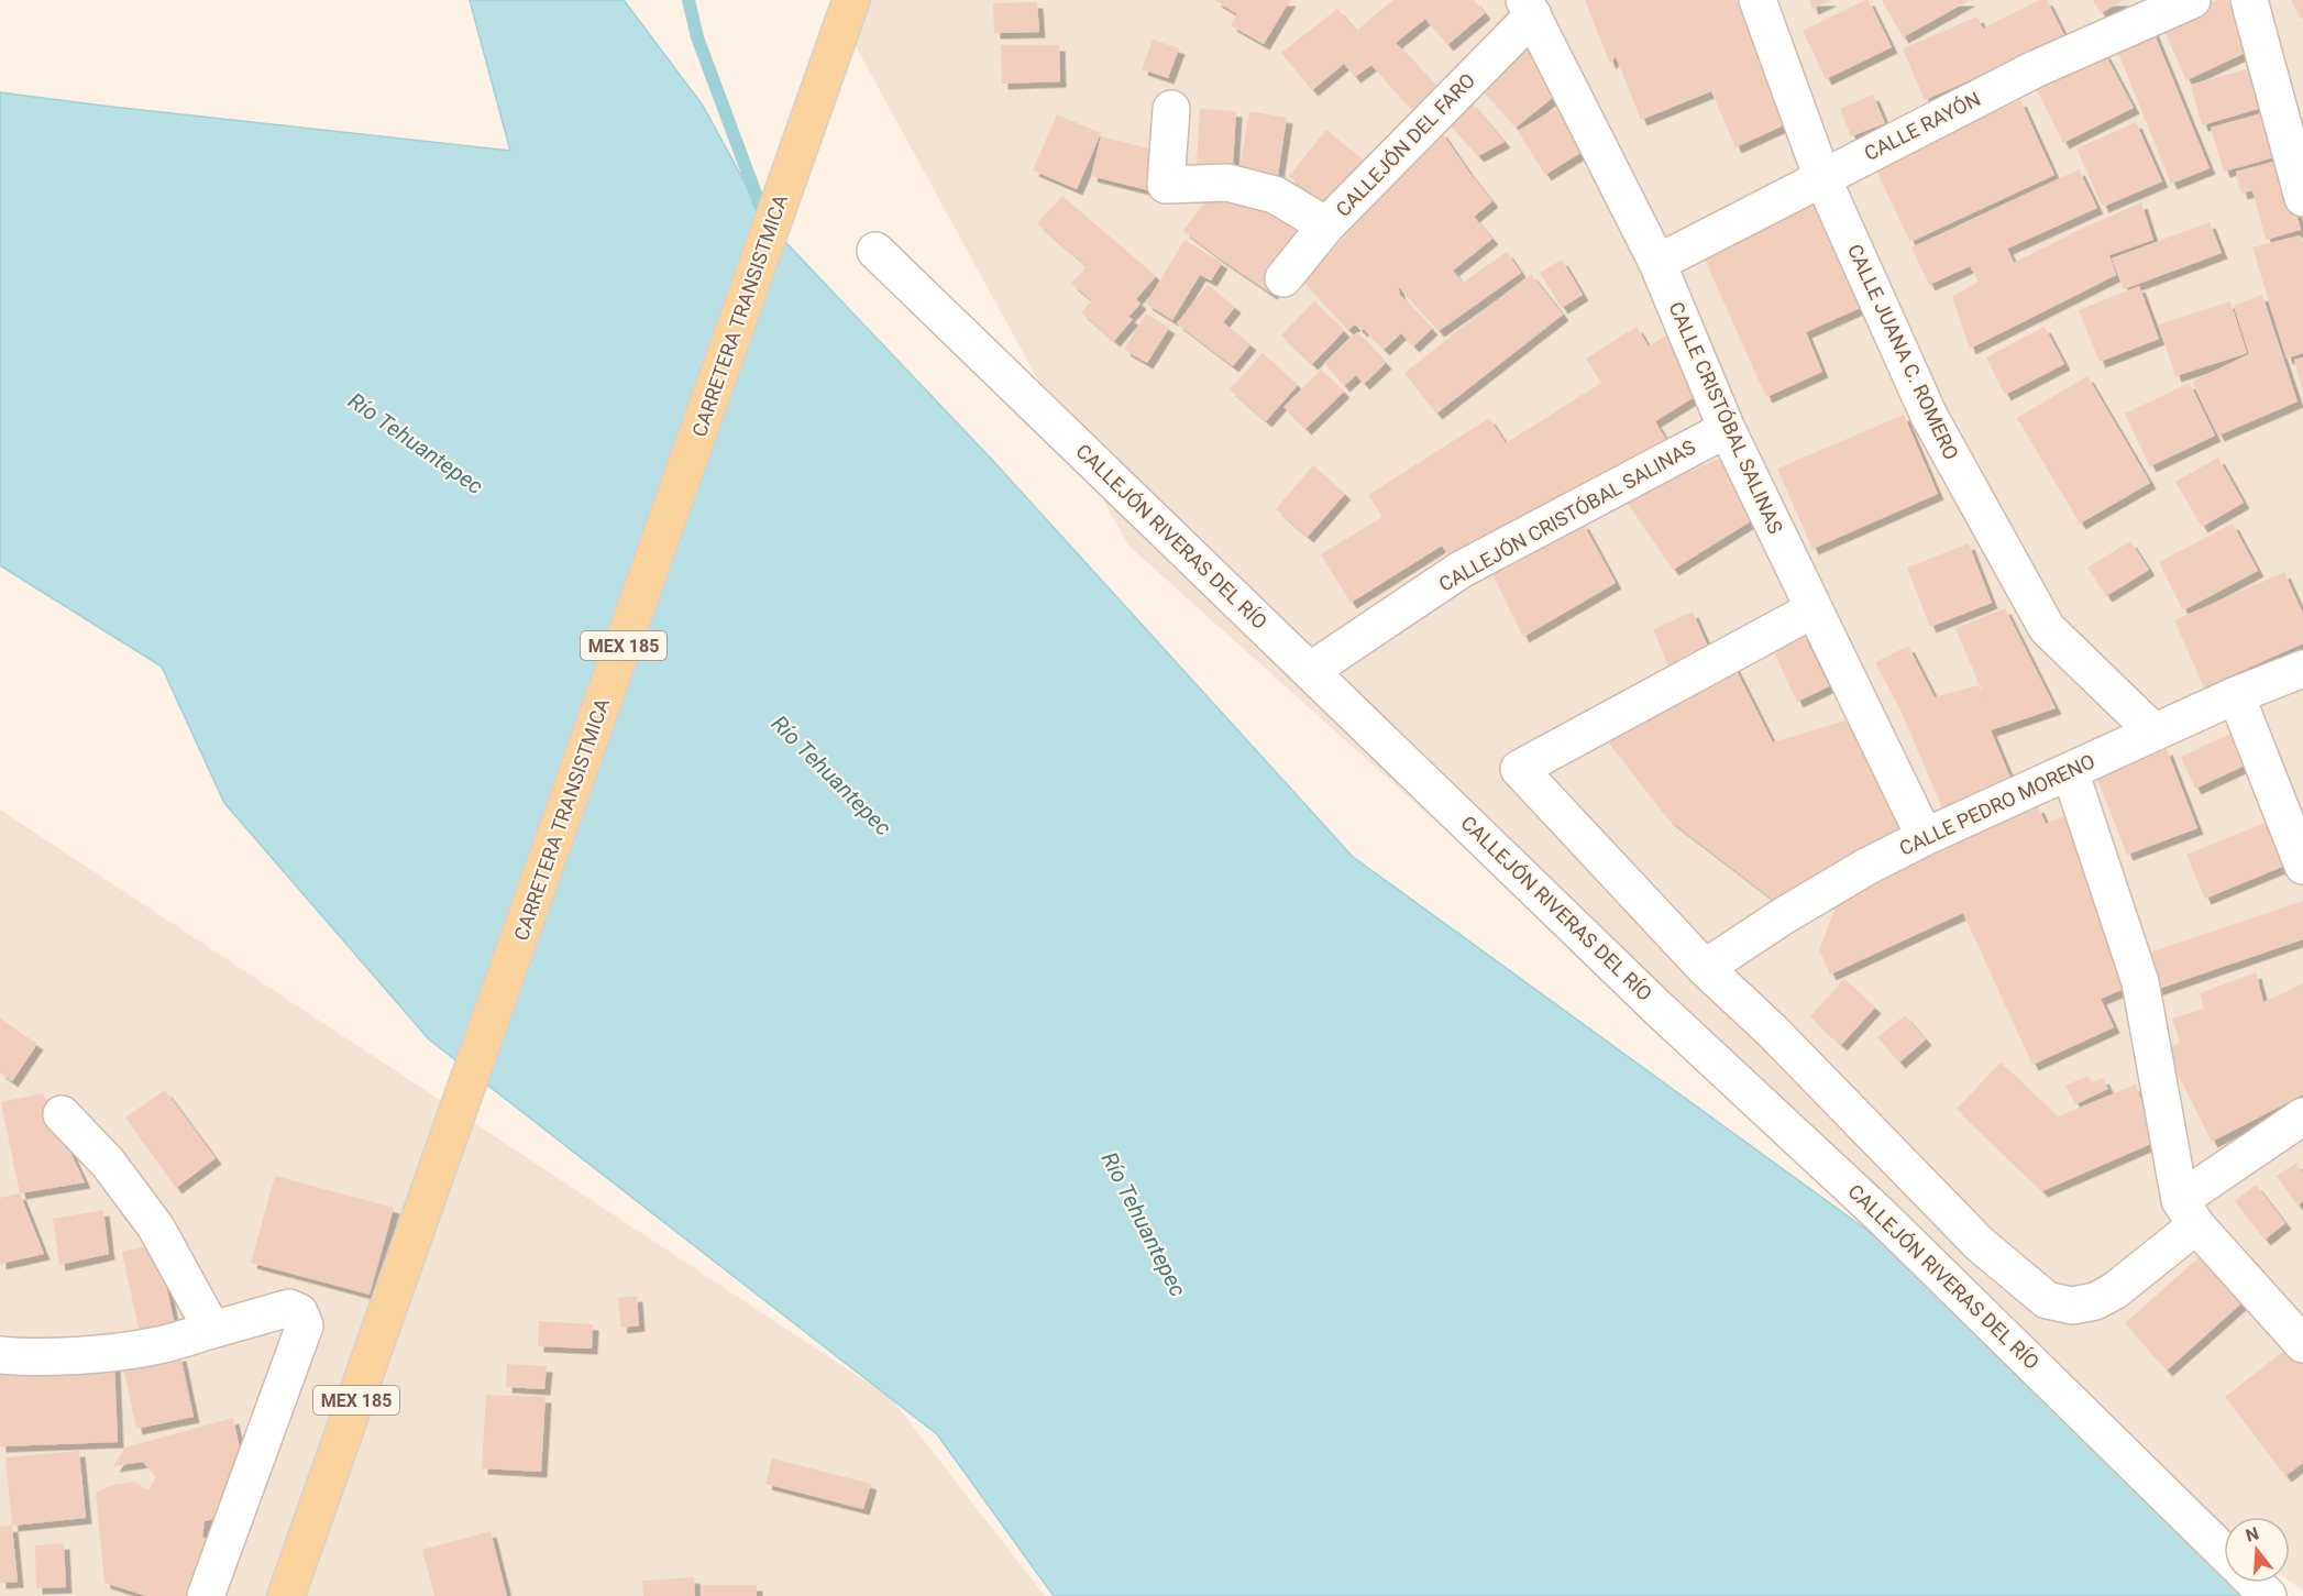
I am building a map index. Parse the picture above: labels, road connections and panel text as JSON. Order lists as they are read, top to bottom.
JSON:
{
  "streets": {
    "main road": ["CARRETERA TRANSISTMICA", "MEX 185"],
    "street": [
      "CALLE RAYÓN",
      "CALLEJÓN DEL FARO",
      "CALLE JUANA C. ROMERO",
      "CALLE CRISTÓBAL SALINAS",
      "CALLEJÓN CRISTÓBAL SALINAS",
      "CALLEJÓN RIVERAS DEL RÍO",
      "CALLE PEDRO MORENO"
    ]
  },
  "crossings": [
    ["CALLE RAYÓN", "CALLE JUANA C. ROMERO"],
    ["CALLE RAYÓN", "CALLE CRISTÓBAL SALINAS"],
    ["CALLEJÓN DEL FARO", "CALLE CRISTÓBAL SALINAS"],
    ["CALLE JUANA C. ROMERO", "CALLE PEDRO MORENO"],
    ["CALLE CRISTÓBAL SALINAS", "CALLEJÓN CRISTÓBAL SALINAS"],
    ["CALLE CRISTÓBAL SALINAS", "CALLE PEDRO MORENO"],
    ["CALLEJÓN CRISTÓBAL SALINAS", "CALLEJÓN RIVERAS DEL RÍO"]
  ],
  "water": ["Río Tehuantepec"],
  "north": "top"
}
